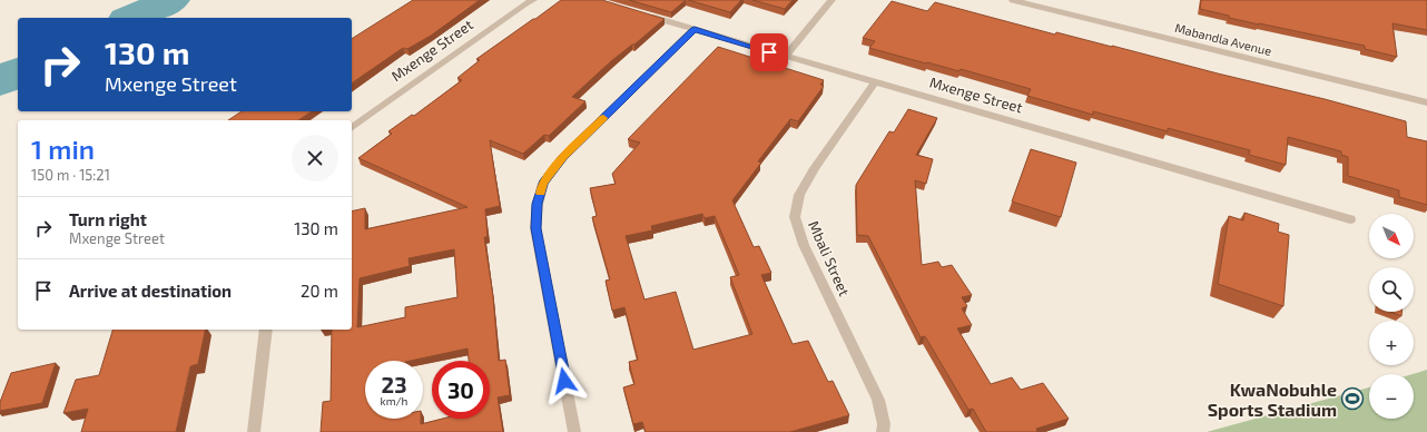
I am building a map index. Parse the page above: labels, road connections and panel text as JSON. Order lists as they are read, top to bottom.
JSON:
{
  "streets": {
    "street": ["Mabandla Avenue", "Mxenge Street", "Mbali Street"]
  },
  "crossings": [
    ["Mxenge Street", "Mbali Street"]
  ],
  "places": {
    "sports": ["KwaNobuhle Sports Stadium"]
  },
  "north": "bottom right",
  "page": {
    "turn": ["130 m", "Mxenge Street"],
    "heading": ["1 min", "150 m · 15:21"],
    "list": [
      {
        "name": "Turn right",
        "note": "Mxenge Street",
        "value": "130 m"
      },
      {
        "name": "Arrive at destination",
        "value": "20 m"
      }
    ],
    "map_buttons": ["+", "−"],
    "speed": "23 km/h",
    "limit": "30"
  }
}
